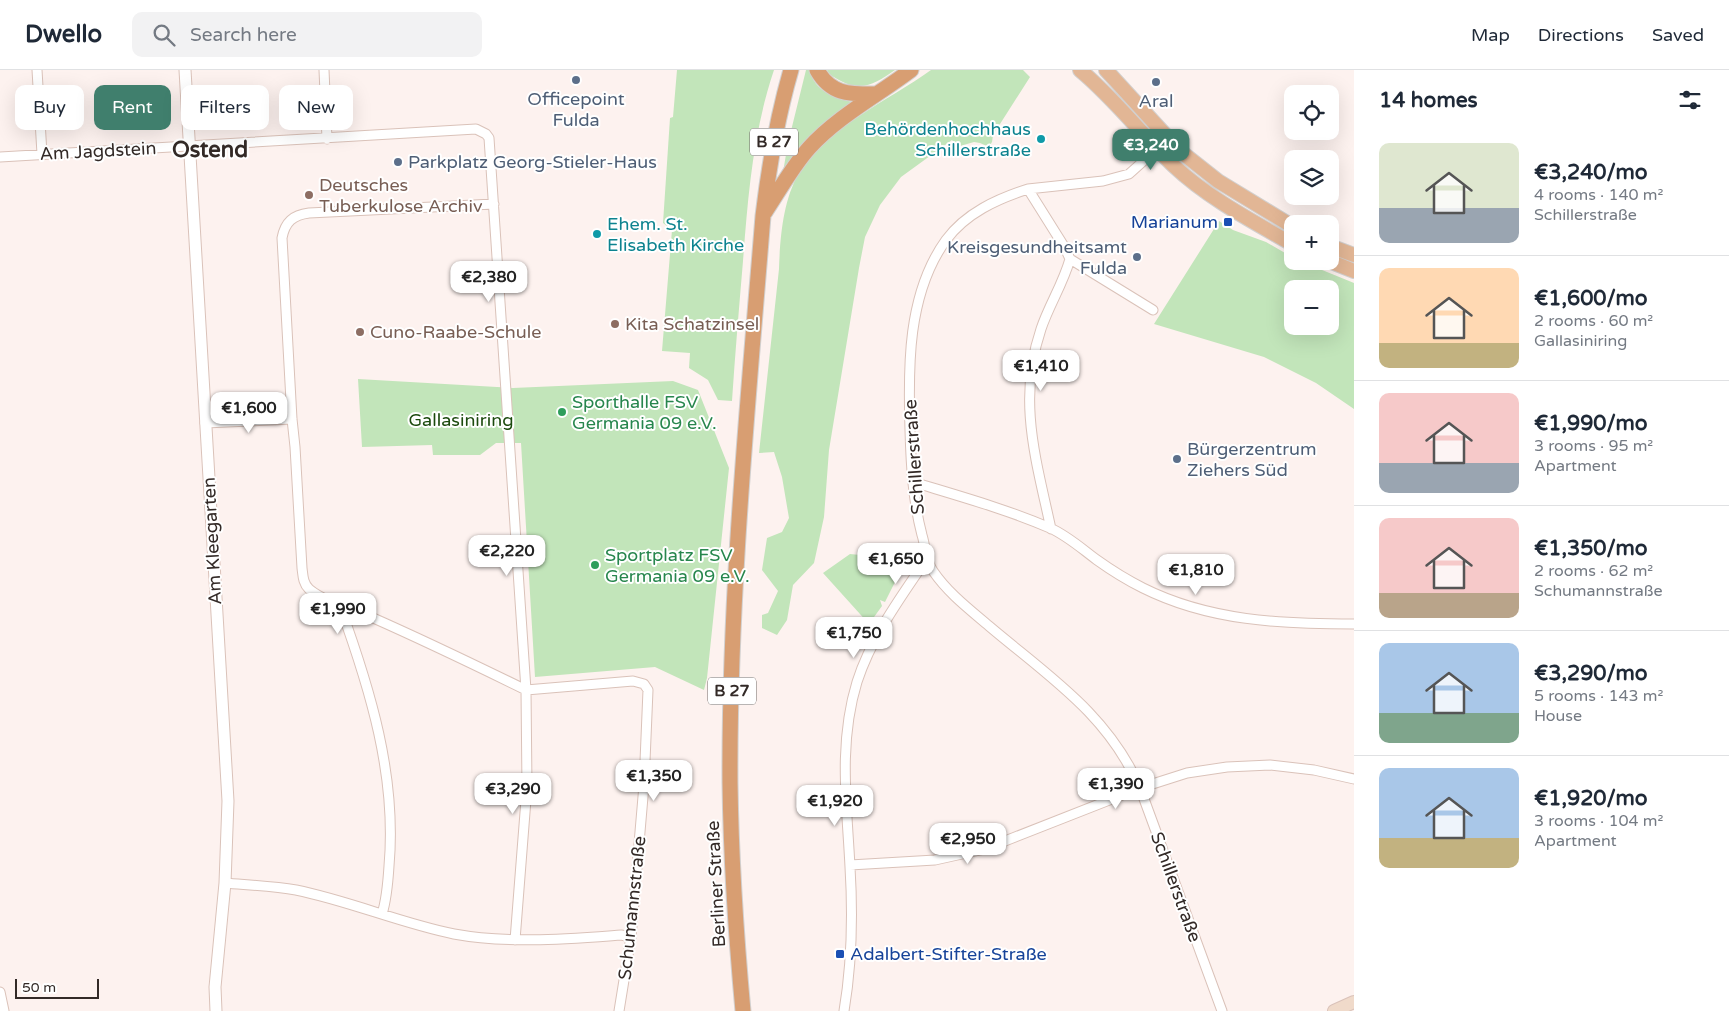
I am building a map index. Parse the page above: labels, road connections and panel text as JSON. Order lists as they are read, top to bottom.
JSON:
{
  "streets": {
    "highway": ["B 27", "Berliner Straße"],
    "street": [
      "Am Jagdstein",
      "Schillerstraße",
      "Am Kleegarten",
      "Schumannstraße"
    ]
  },
  "crossings": [
    ["Am Jagdstein", "Am Kleegarten"]
  ],
  "districts": ["Ostend"],
  "parks": ["Gallasiniring"],
  "places": {
    "other": [
      "Officepoint Fulda",
      "Aral",
      "Behördenhochhaus Schillerstraße",
      "Parkplatz Georg-Stieler-Haus",
      "Deutsches Tuberkulose Archiv",
      "Ehem. St. Elisabeth Kirche",
      "Kreisgesundheitsamt Fulda",
      "Kita Schatzinsel",
      "Cuno-Raabe-Schule",
      "Sporthalle FSV Germania 09 e.V.",
      "Bürgerzentrum Ziehers Süd",
      "Sportplatz FSV Germania 09 e.V."
    ],
    "transit": ["Marianum", "Adalbert-Stifter-Straße"]
  },
  "scale_bar": "50 m",
  "page": {
    "header": "Dwello",
    "search": "Search here",
    "nav": ["Map", "Directions", "Saved"],
    "heading": "14 homes",
    "map_buttons": ["+", "−"],
    "chip": [
      "Buy",
      "Rent",
      "Filters",
      "New"
    ],
    "price": [
      "€3,240",
      "€2,380",
      "€1,410",
      "€1,600",
      "€2,220",
      "€1,650",
      "€1,810",
      "€1,990",
      "€1,750",
      "€1,350",
      "€1,390",
      "€3,290",
      "€1,920",
      "€2,950"
    ],
    "list": [
      {
        "name": "€3,240/mo",
        "note": "4 rooms · 140 m² · Schillerstraße"
      },
      {
        "name": "€1,600/mo",
        "note": "2 rooms · 60 m² · Gallasiniring"
      },
      {
        "name": "€1,990/mo",
        "note": "3 rooms · 95 m² · Apartment"
      },
      {
        "name": "€1,350/mo",
        "note": "2 rooms · 62 m² · Schumannstraße"
      },
      {
        "name": "€3,290/mo",
        "note": "5 rooms · 143 m² · House"
      },
      {
        "name": "€1,920/mo",
        "note": "3 rooms · 104 m² · Apartment"
      }
    ],
    "scale": "50 m"
  }
}
